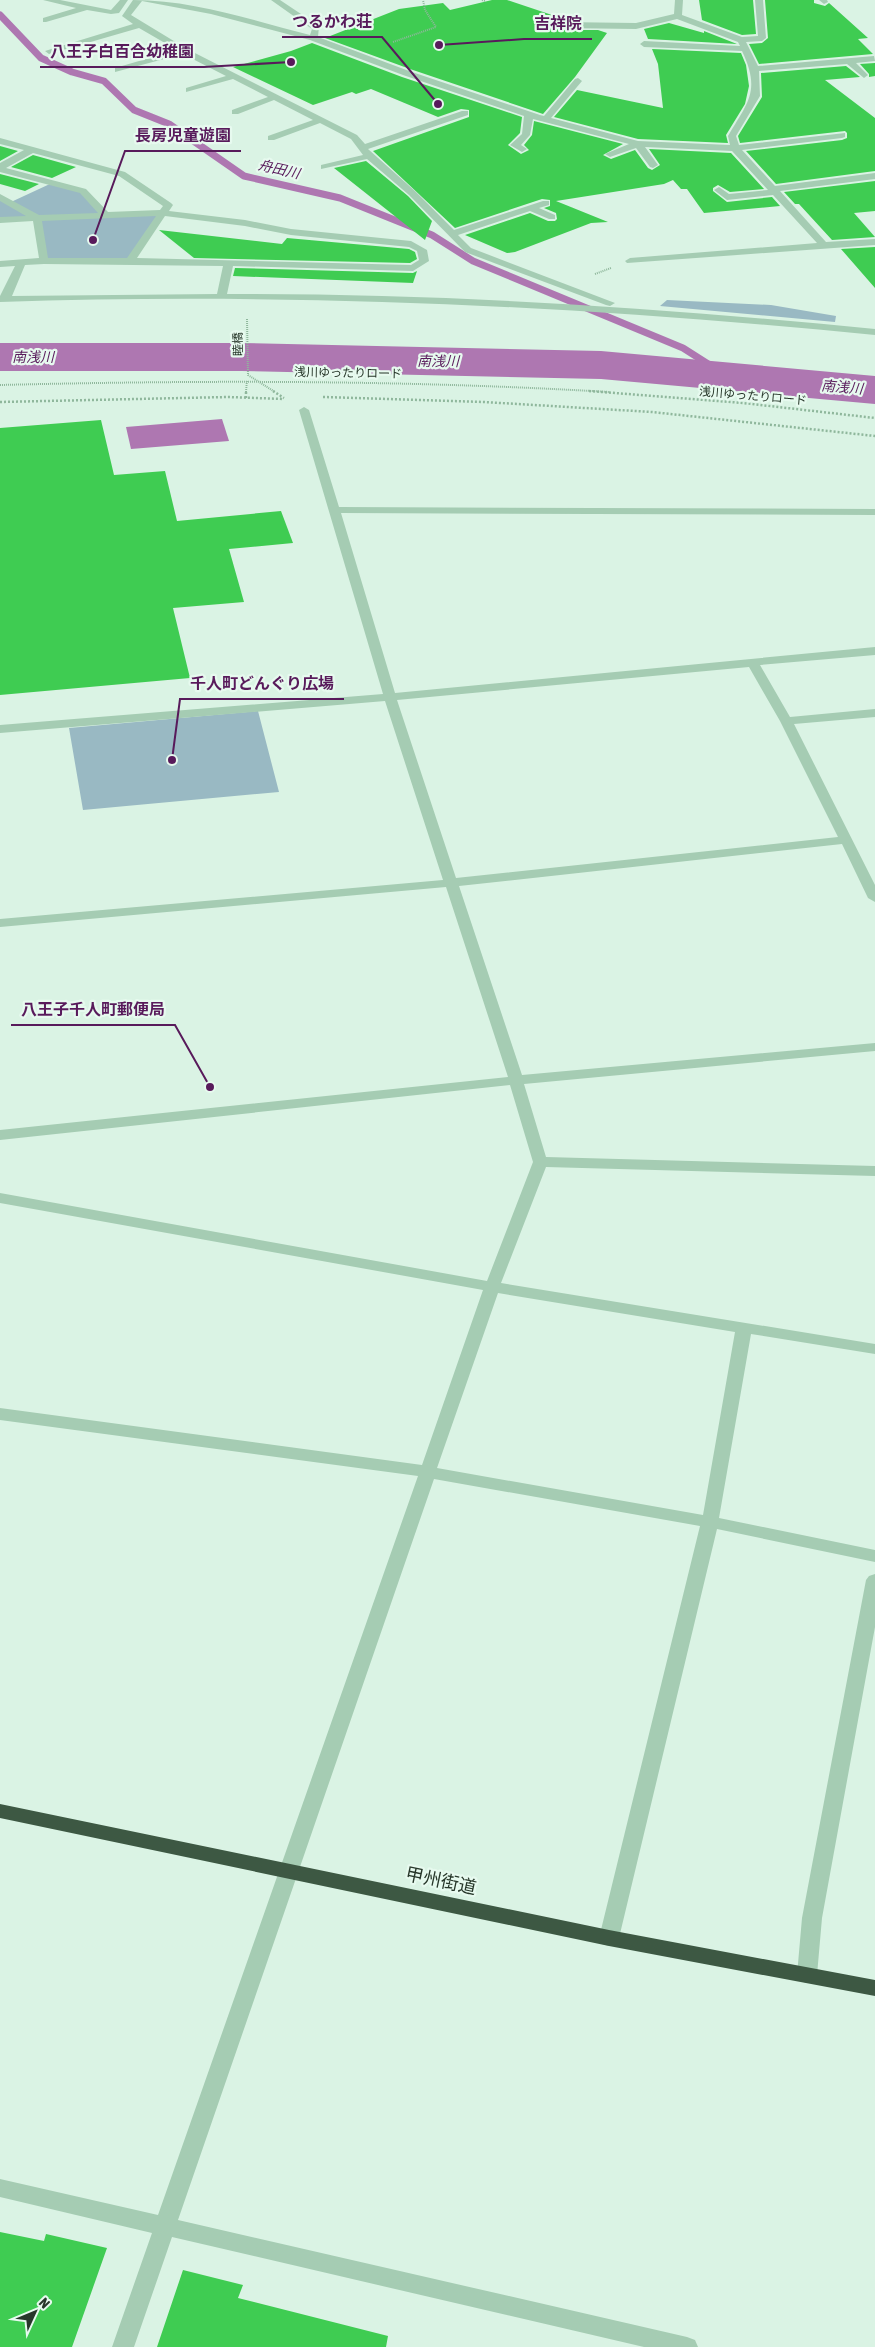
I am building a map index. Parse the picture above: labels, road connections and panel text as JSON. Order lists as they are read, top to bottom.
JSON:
{
  "streets": {
    "highway": ["甲州街道"],
    "path": ["睦橋", "浅川ゆったりロード"]
  },
  "crossings": [
    ["睦橋", "浅川ゆったりロード"]
  ],
  "water": ["舟田川", "南浅川"],
  "places": [
    "吉祥院",
    "八王子白百合幼稚園",
    "つるかわ荘",
    "長房児童遊園",
    "千人町どんぐり広場",
    "八王子千人町郵便局"
  ],
  "north": "top right"
}
